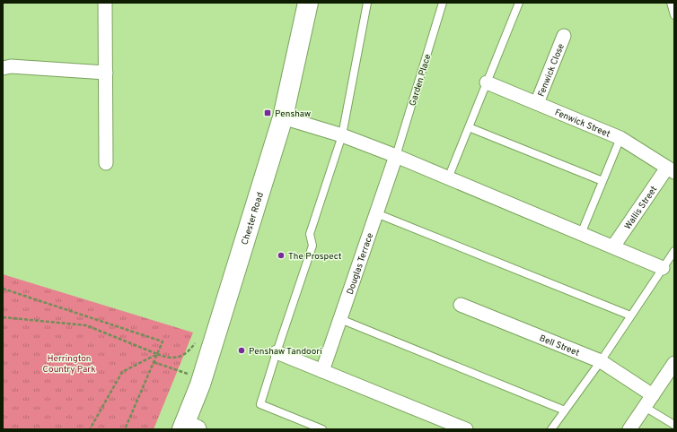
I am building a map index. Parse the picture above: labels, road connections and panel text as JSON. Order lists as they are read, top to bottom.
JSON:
{
  "streets": {
    "main road": ["Chester Road"],
    "street": [
      "Fenwick Close",
      "Fenwick Street",
      "Wallis Street",
      "Douglas Terrace",
      "Bell Street"
    ],
    "lane": ["Garden Place"]
  },
  "crossings": [
    ["Fenwick Close", "Fenwick Street"],
    ["Garden Place", "Douglas Terrace"],
    ["Fenwick Street", "Wallis Street"]
  ],
  "parks": ["Herrington Country Park"],
  "places": {
    "transit": ["Penshaw"],
    "other": ["The Prospect", "Penshaw Tandoori"]
  }
}
